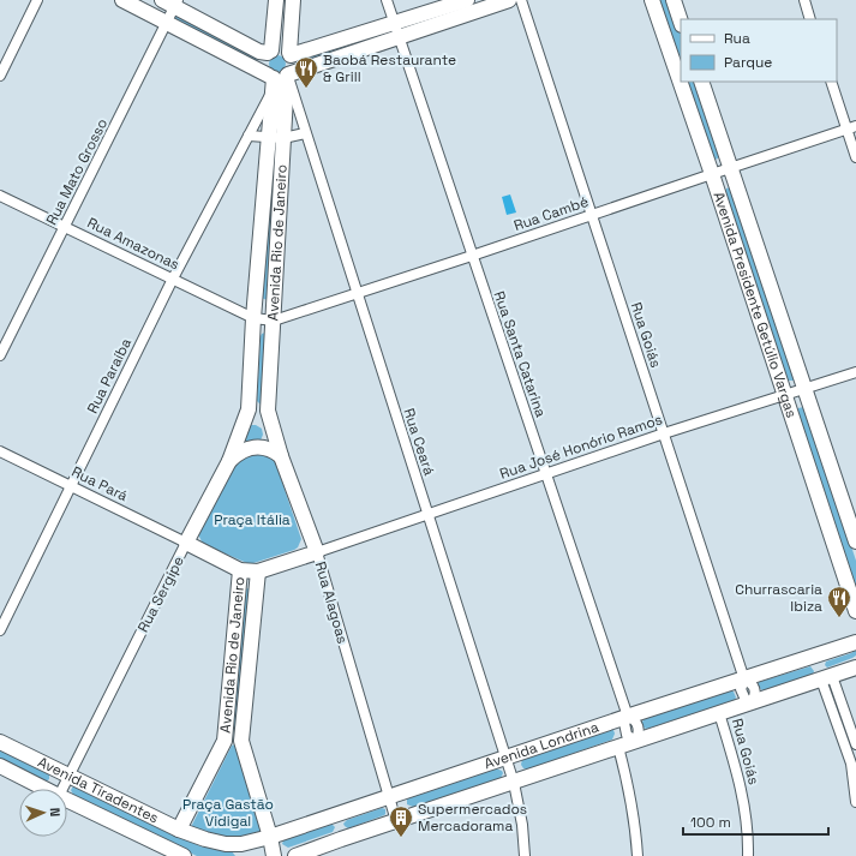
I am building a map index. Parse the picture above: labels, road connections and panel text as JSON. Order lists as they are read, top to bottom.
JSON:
{
  "streets": {
    "street": [
      "Rua Mato Grosso",
      "Rua Cambé",
      "Avenida Rio de Janeiro",
      "Rua Amazonas",
      "Avenida Presidente Getúlio Vargas",
      "Rua Goiás",
      "Rua Santa Catarina",
      "Rua Paraíba",
      "Rua Ceará",
      "Rua José Honório Ramos",
      "Rua Pará",
      "Rua Sergipe",
      "Rua Alagoas",
      "Avenida Londrina",
      "Avenida Tiradentes"
    ]
  },
  "crossings": [
    ["Rua Mato Grosso", "Rua Amazonas"],
    ["Rua Cambé", "Avenida Rio de Janeiro"],
    ["Rua Cambé", "Rua Amazonas"],
    ["Rua Cambé", "Avenida Presidente Getúlio Vargas"],
    ["Rua Cambé", "Rua Goiás"],
    ["Rua Cambé", "Rua Santa Catarina"],
    ["Rua Cambé", "Rua Ceará"],
    ["Avenida Rio de Janeiro", "Rua Amazonas"],
    ["Avenida Rio de Janeiro", "Rua Paraíba"],
    ["Avenida Rio de Janeiro", "Rua Ceará"],
    ["Avenida Rio de Janeiro", "Rua Sergipe"],
    ["Avenida Rio de Janeiro", "Rua Alagoas"],
    ["Rua Amazonas", "Rua Paraíba"],
    ["Avenida Presidente Getúlio Vargas", "Rua José Honório Ramos"],
    ["Rua Goiás", "Rua José Honório Ramos"],
    ["Rua Goiás", "Avenida Londrina"],
    ["Rua Santa Catarina", "Rua José Honório Ramos"],
    ["Rua Santa Catarina", "Avenida Londrina"],
    ["Rua Paraíba", "Rua Ceará"],
    ["Rua Paraíba", "Rua Pará"],
    ["Rua Ceará", "Rua José Honório Ramos"],
    ["Rua Ceará", "Avenida Londrina"],
    ["Rua José Honório Ramos", "Rua Alagoas"],
    ["Rua Pará", "Rua Sergipe"],
    ["Rua Sergipe", "Avenida Tiradentes"],
    ["Rua Alagoas", "Avenida Londrina"],
    ["Avenida Londrina", "Avenida Tiradentes"]
  ],
  "parks": ["Praça Itália", "Praça Gastão Vidigal"],
  "places": {
    "restaurant": ["Baobá Restaurante & Grill", "Churrascaria Ibiza"],
    "building": ["Supermercados Mercadorama"]
  },
  "legend": ["Rua", "Parque"],
  "scale_bar": "100 m",
  "north": "right"
}
